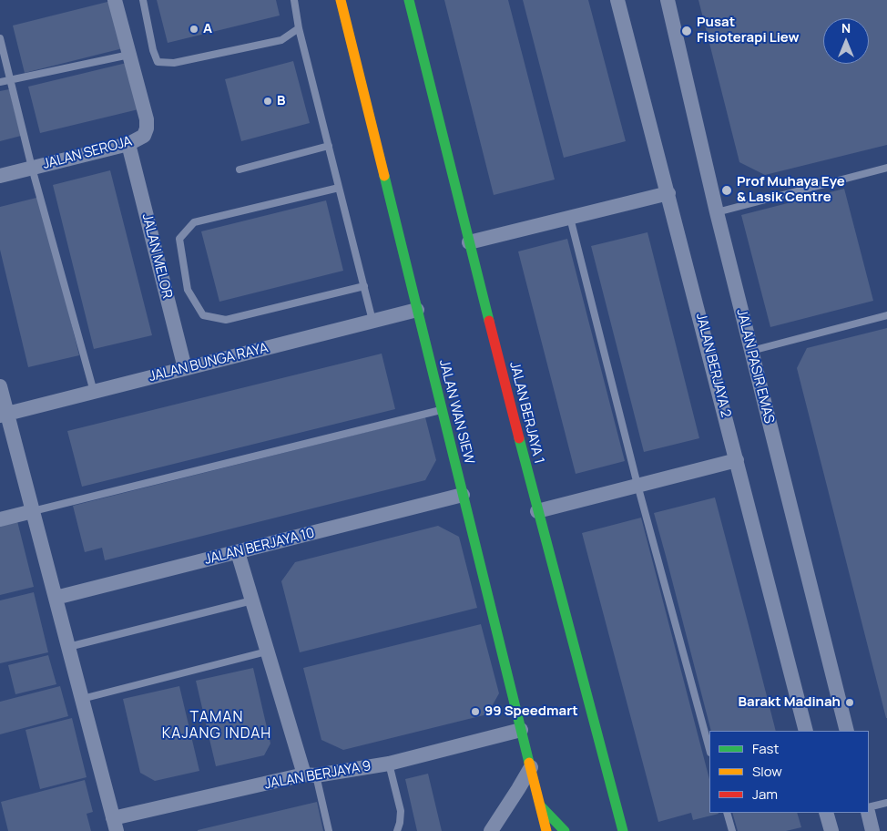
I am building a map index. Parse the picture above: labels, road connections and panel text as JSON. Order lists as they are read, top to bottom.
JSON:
{
  "streets": {
    "street": [
      "JALAN SEROJA",
      "JALAN MELOR",
      "JALAN BUNGA RAYA",
      "JALAN BERJAYA 2",
      "JALAN PASIR EMAS",
      "JALAN WAN SIEW",
      "JALAN BERJAYA 1",
      "JALAN BERJAYA 10",
      "JALAN BERJAYA 9"
    ]
  },
  "crossings": [
    ["JALAN SEROJA", "JALAN MELOR"],
    ["JALAN MELOR", "JALAN BUNGA RAYA"],
    ["JALAN BUNGA RAYA", "JALAN WAN SIEW"],
    ["JALAN WAN SIEW", "JALAN BERJAYA 10"],
    ["JALAN WAN SIEW", "JALAN BERJAYA 9"]
  ],
  "districts": ["TAMAN KAJANG INDAH"],
  "places": [
    "A",
    "Pusat Fisioterapi Liew",
    "B",
    "Prof Muhaya Eye & Lasik Centre",
    "Barakt Madinah",
    "99 Speedmart"
  ],
  "legend": ["Fast", "Slow", "Jam"],
  "north": "top"
}
